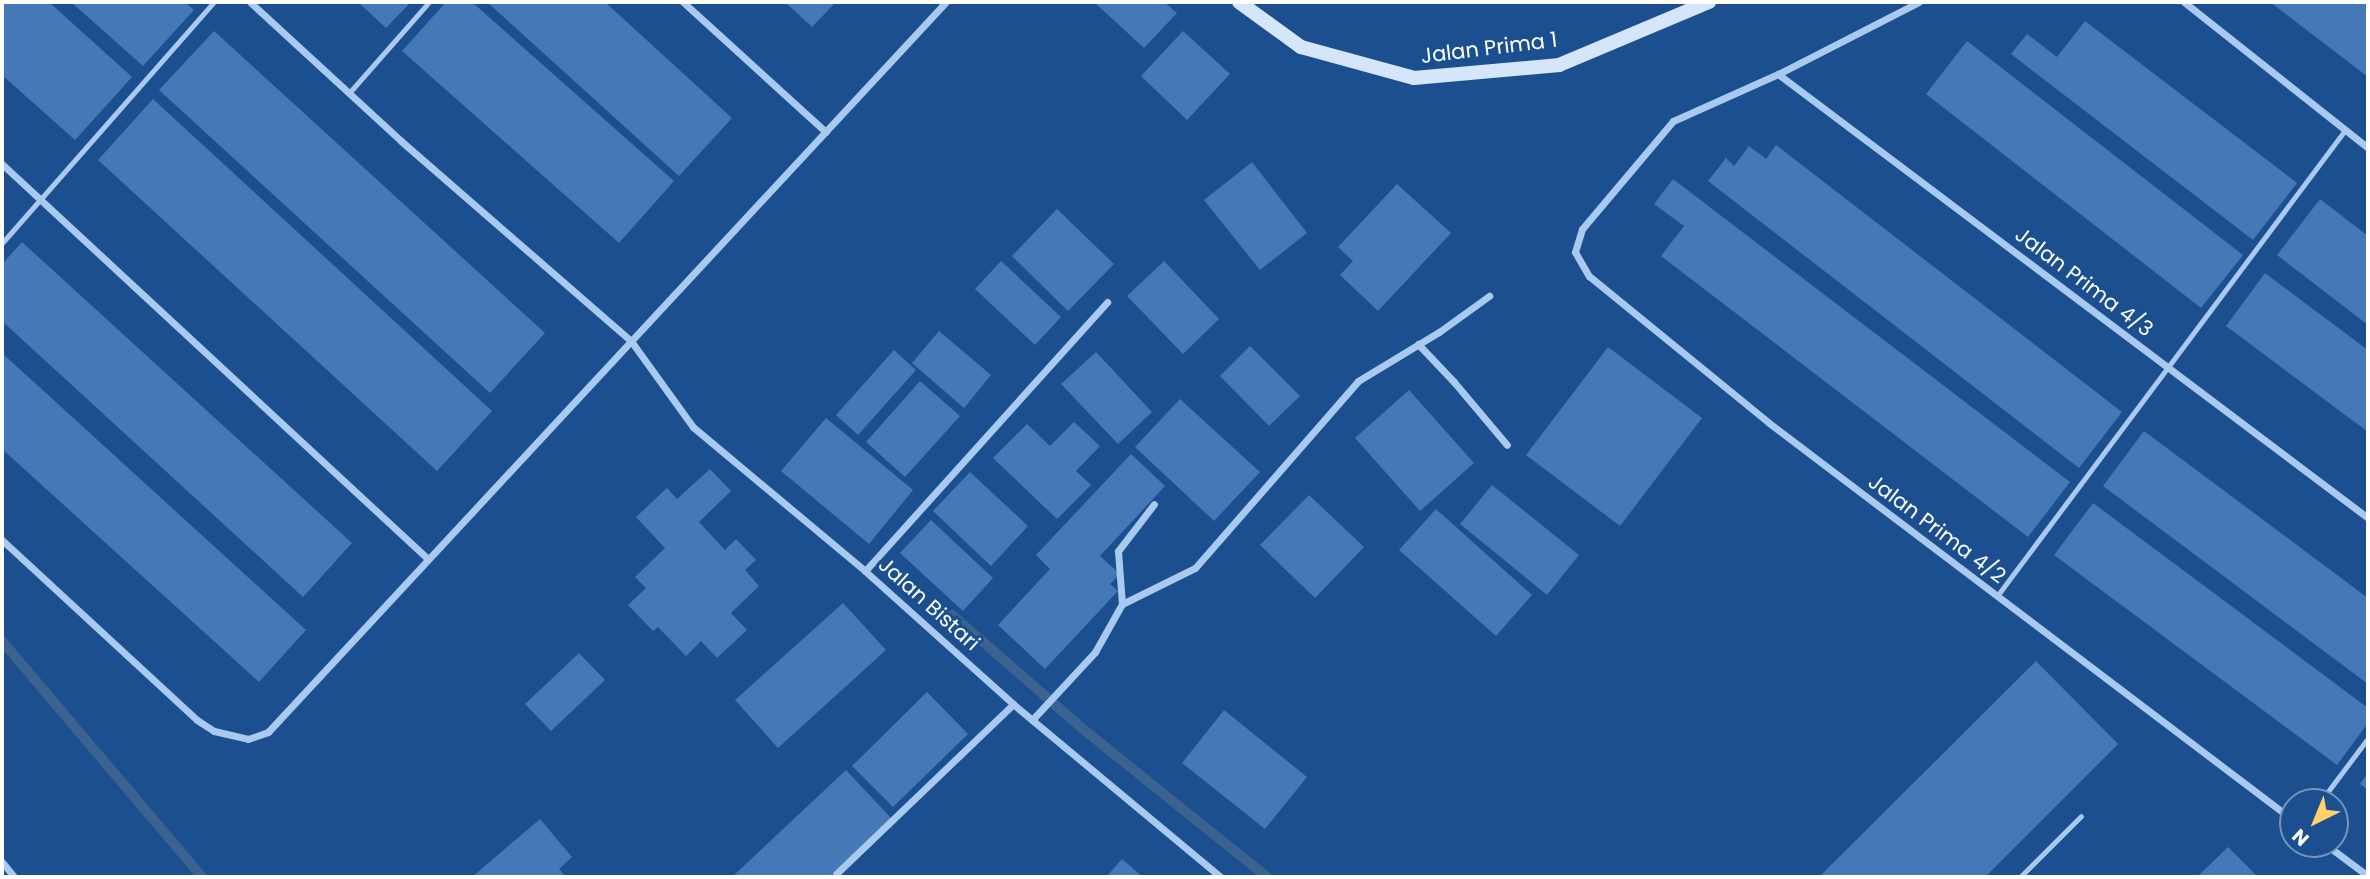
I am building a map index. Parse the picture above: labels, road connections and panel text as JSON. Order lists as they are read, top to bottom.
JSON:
{
  "streets": {
    "street": [
      "Jalan Prima 1",
      "Jalan Prima 4/3",
      "Jalan Prima 4/2",
      "Jalan Bistari"
    ]
  },
  "crossings": [
    ["Jalan Prima 4/3", "Jalan Prima 4/2"]
  ],
  "north": "bottom left"
}
